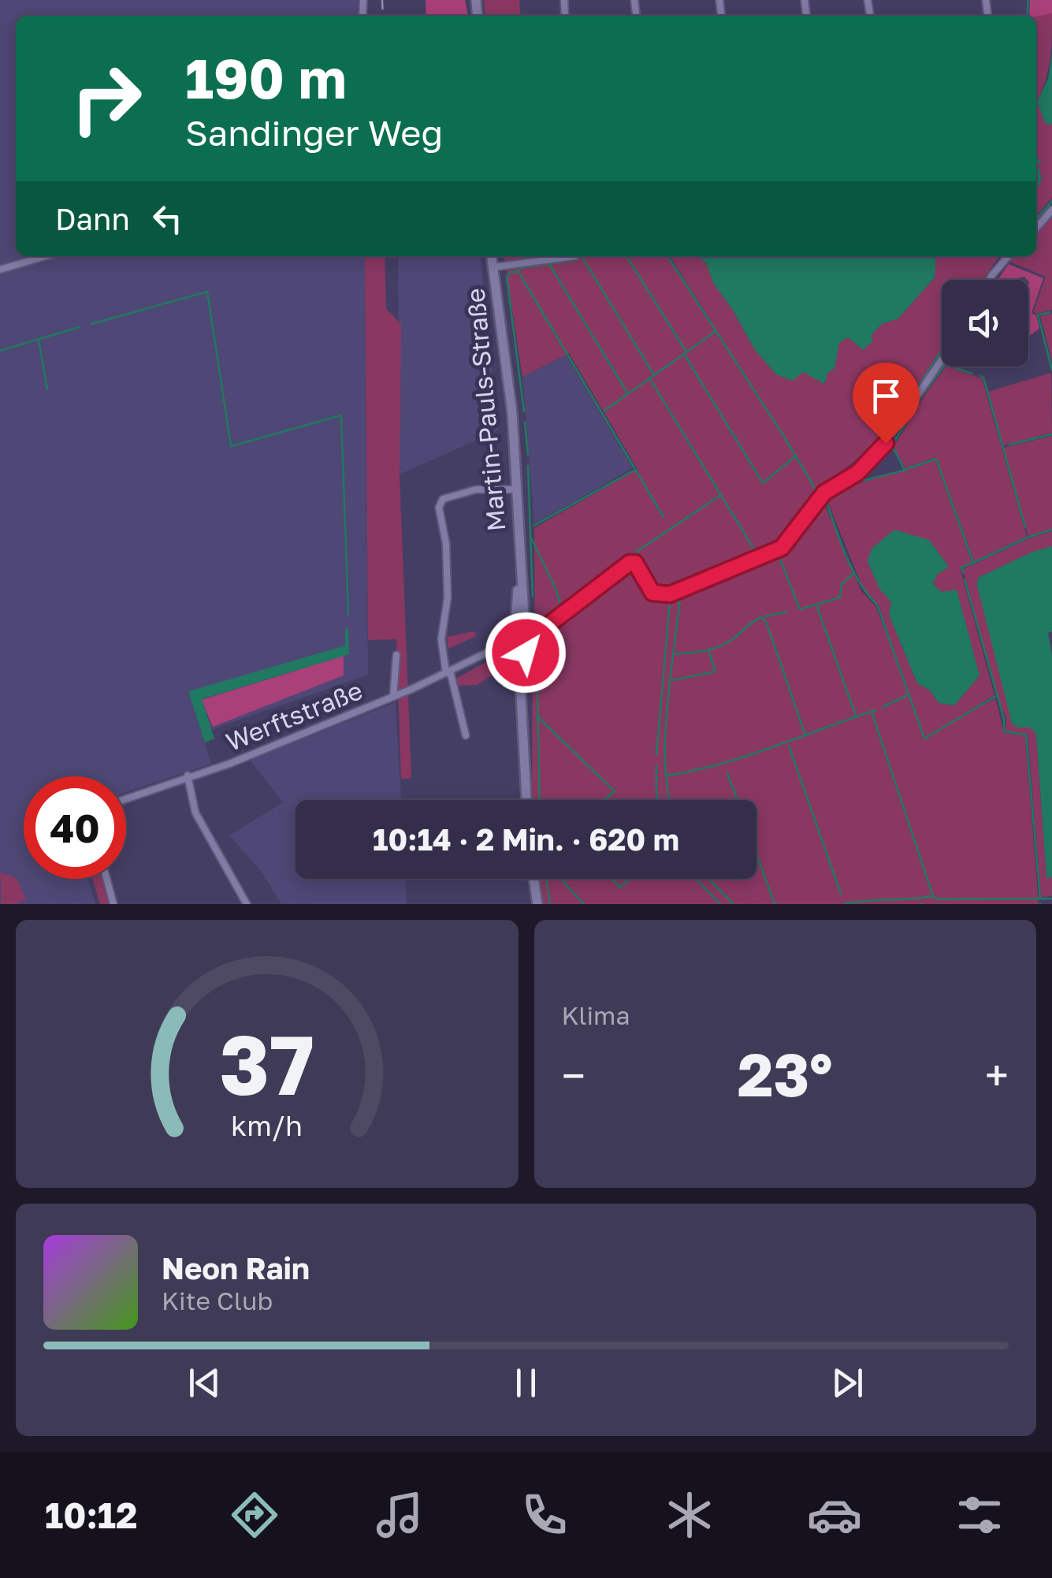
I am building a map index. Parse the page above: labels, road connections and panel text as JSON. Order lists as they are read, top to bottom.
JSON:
{
  "streets": {
    "street": ["Martin-Pauls-Straße", "Werftstraße"]
  },
  "crossings": [
    ["Martin-Pauls-Straße", "Werftstraße"]
  ],
  "page": {
    "turn": ["190 m", "Sandinger Weg"],
    "then": "Dann",
    "limit": "40",
    "trip": "10:14 · 2 Min. · 620 m",
    "tile": "Klima",
    "heat": ["−", "23°", "+"],
    "song": ["Neon Rain", "Kite Club"],
    "tabs": "10:12",
    "gauge": ["37", "km/h"]
  }
}
